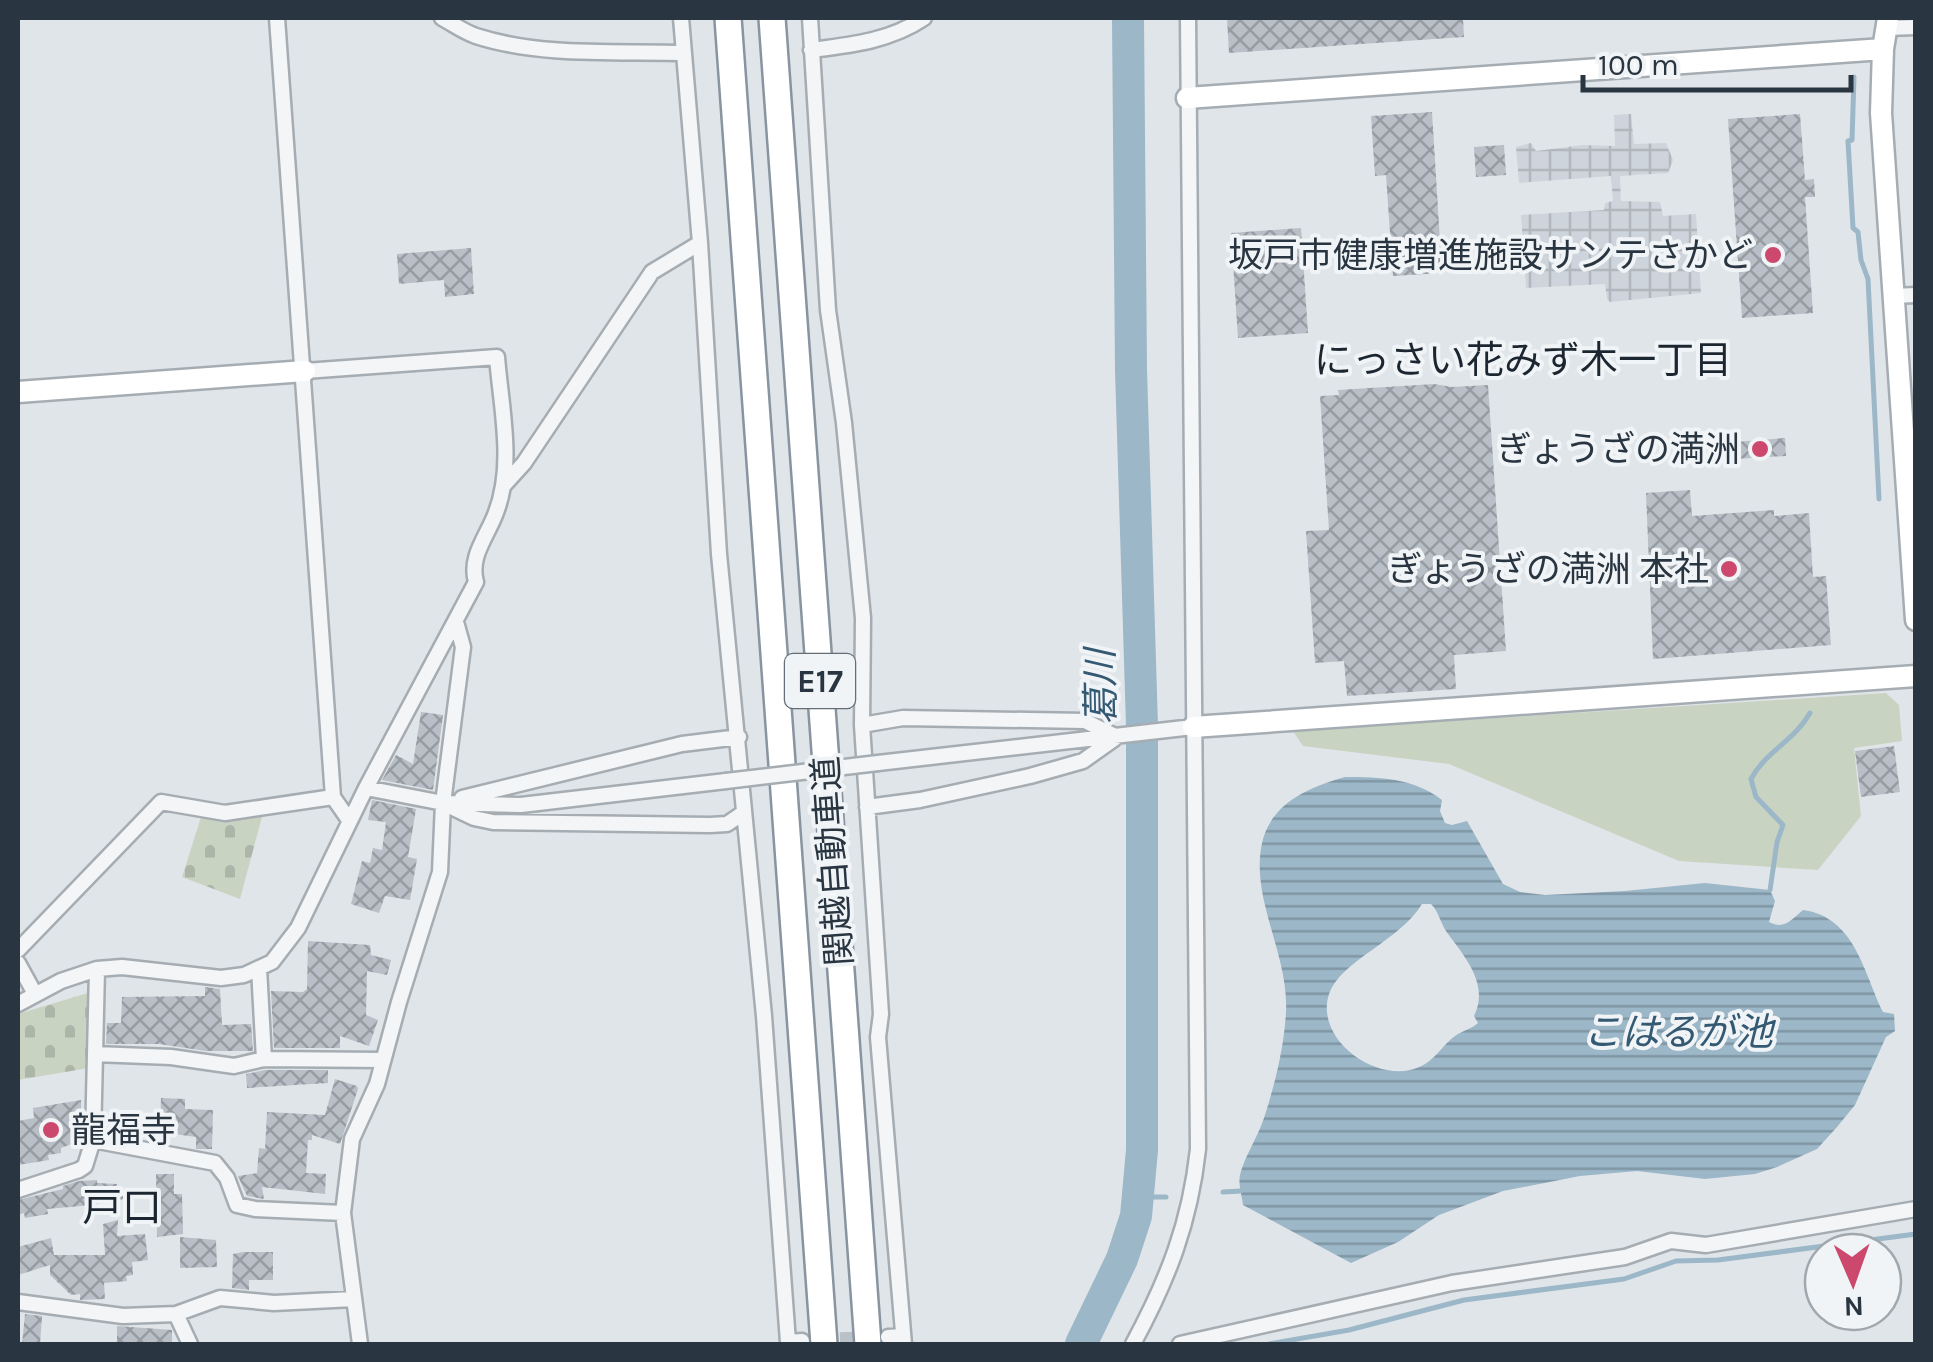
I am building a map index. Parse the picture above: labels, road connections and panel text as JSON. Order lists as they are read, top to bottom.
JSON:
{
  "streets": {
    "highway": ["E17", "関越自動車道"]
  },
  "districts": ["にっさい花みず木一丁目", "戸口"],
  "water": ["葛川", "こはるが池"],
  "places": [
    "坂戸市健康増進施設サンテさかど",
    "ぎょうざの満洲",
    "ぎょうざの満洲 本社",
    "龍福寺"
  ],
  "scale_bar": "100 m",
  "north": "bottom"
}
